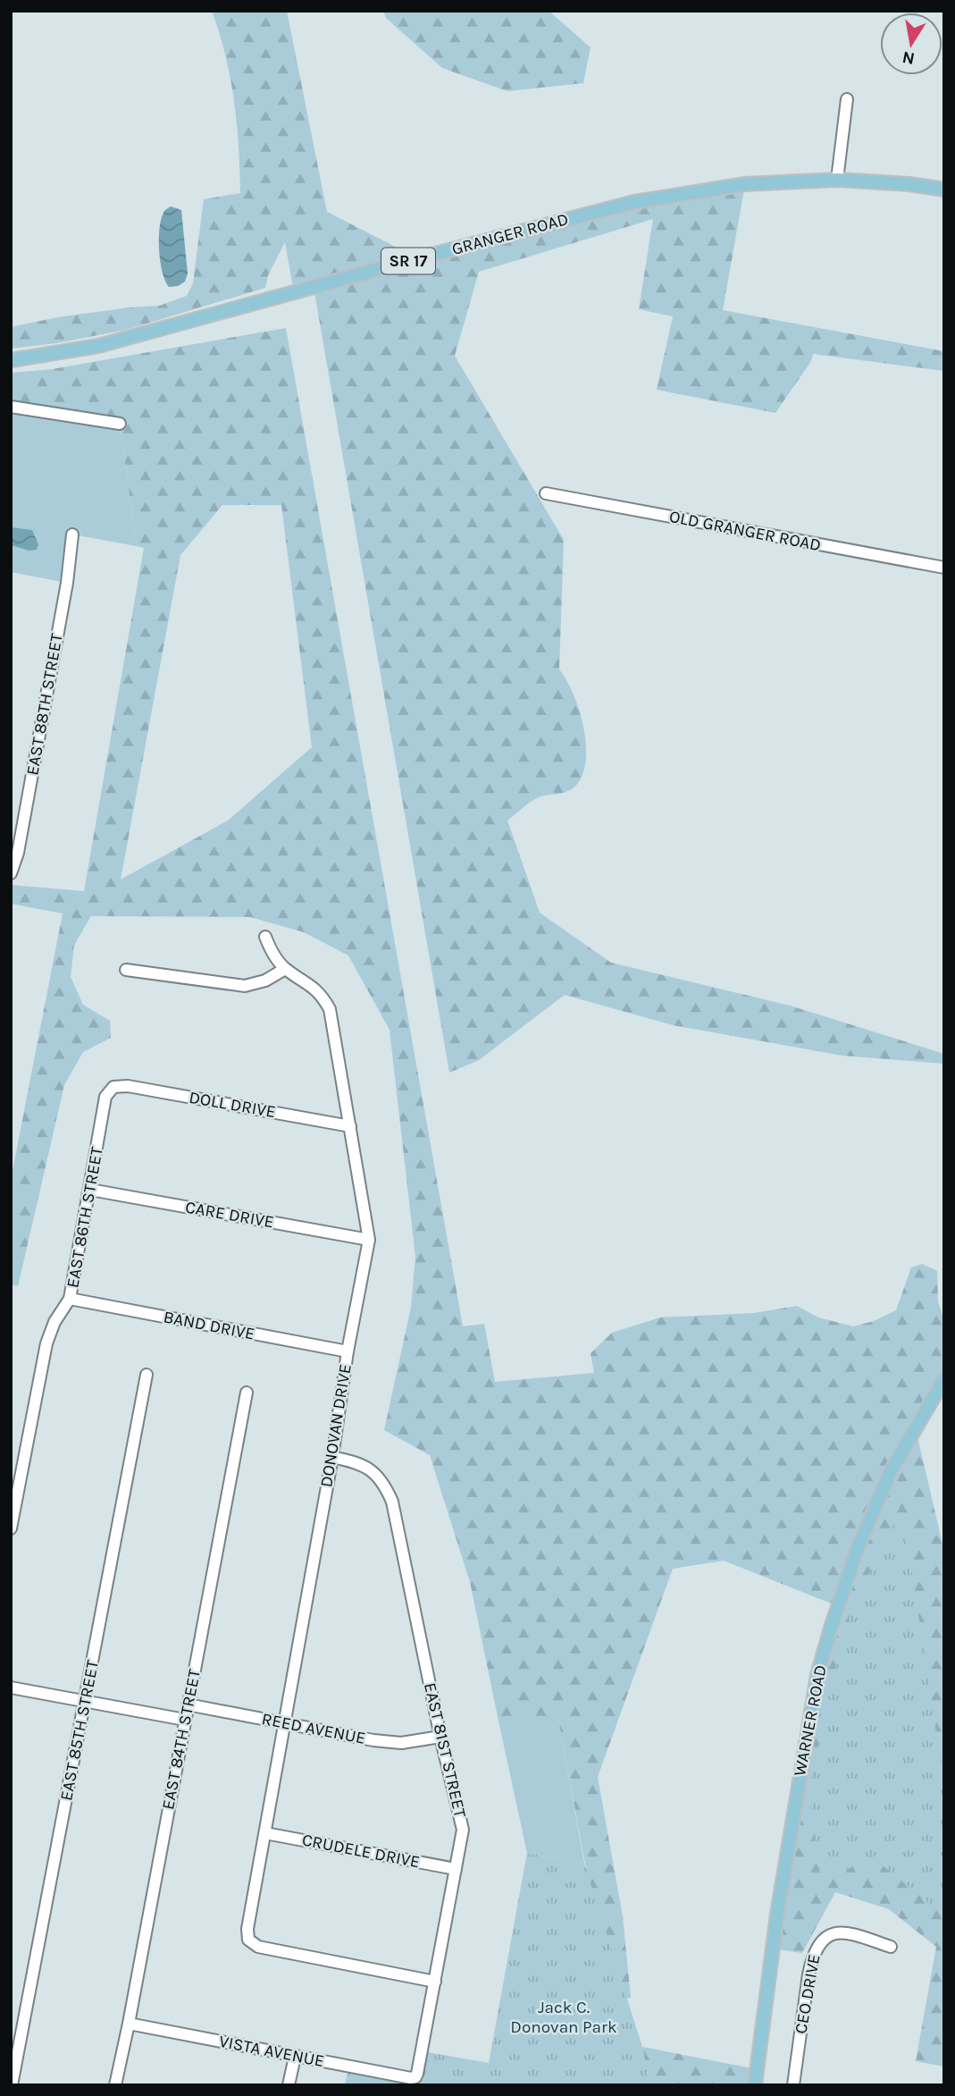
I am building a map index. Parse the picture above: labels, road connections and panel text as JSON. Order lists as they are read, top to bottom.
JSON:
{
  "streets": {
    "main road": ["GRANGER ROAD", "SR 17", "WARNER ROAD"],
    "street": [
      "OLD GRANGER ROAD",
      "EAST 88TH STREET",
      "DOLL DRIVE",
      "CARE DRIVE",
      "EAST 86TH STREET",
      "BAND DRIVE",
      "DONOVAN DRIVE",
      "REED AVENUE",
      "EAST 85TH STREET",
      "EAST 84TH STREET",
      "EAST 81ST STREET",
      "CRUDELE DRIVE",
      "CEO DRIVE",
      "VISTA AVENUE"
    ]
  },
  "crossings": [
    ["DOLL DRIVE", "EAST 86TH STREET"],
    ["DOLL DRIVE", "DONOVAN DRIVE"],
    ["CARE DRIVE", "EAST 86TH STREET"],
    ["CARE DRIVE", "DONOVAN DRIVE"],
    ["EAST 86TH STREET", "BAND DRIVE"],
    ["BAND DRIVE", "DONOVAN DRIVE"],
    ["DONOVAN DRIVE", "REED AVENUE"],
    ["DONOVAN DRIVE", "EAST 81ST STREET"],
    ["DONOVAN DRIVE", "CRUDELE DRIVE"],
    ["REED AVENUE", "EAST 84TH STREET"],
    ["REED AVENUE", "EAST 81ST STREET"],
    ["EAST 84TH STREET", "VISTA AVENUE"],
    ["EAST 81ST STREET", "CRUDELE DRIVE"],
    ["EAST 81ST STREET", "VISTA AVENUE"]
  ],
  "parks": ["Jack C. Donovan Park"],
  "north": "bottom"
}
